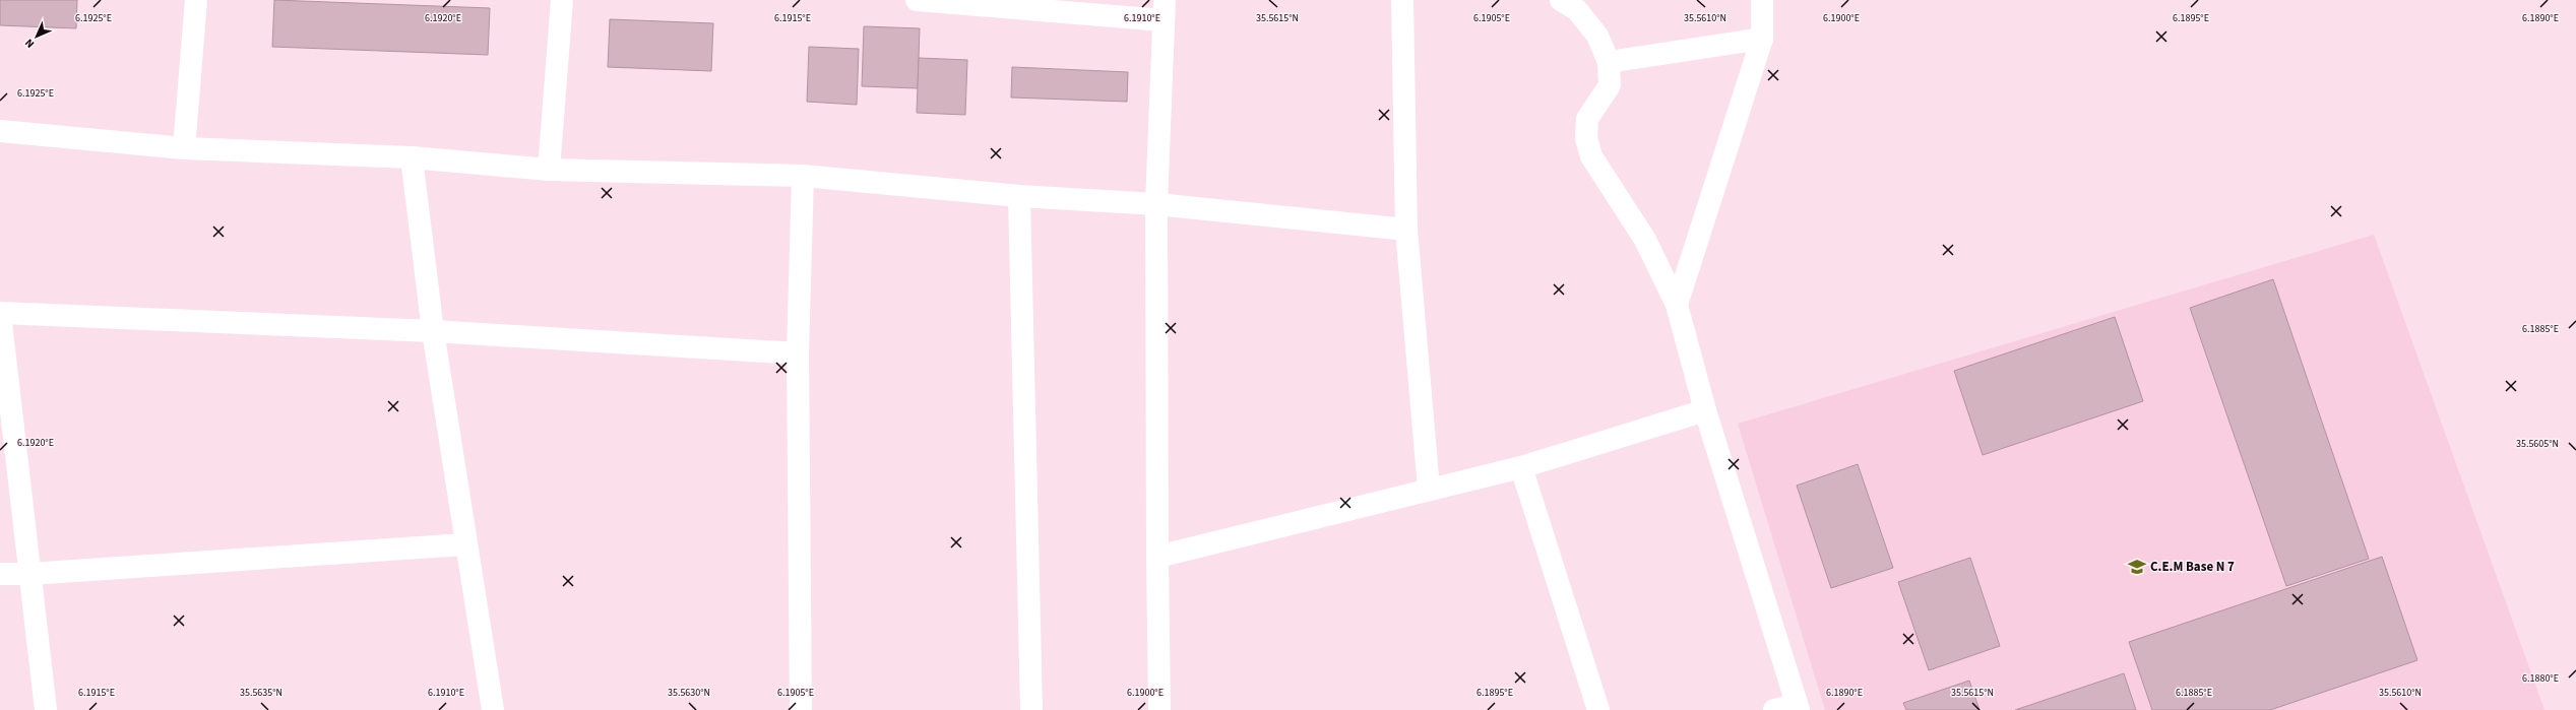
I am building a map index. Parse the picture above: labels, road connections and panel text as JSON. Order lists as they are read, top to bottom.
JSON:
{
  "places": {
    "school or university": ["C.E.M Base N 7"]
  },
  "north": "bottom left",
  "coordinates": [
    "6.1925°E",
    "6.1920°E",
    "6.1915°E",
    "6.1910°E",
    "35.5615°N",
    "6.1905°E",
    "35.5610°N",
    "6.1900°E",
    "6.1895°E",
    "6.1890°E",
    "6.1885°E",
    "35.5605°N",
    "6.1880°E",
    "35.5635°N",
    "35.5630°N"
  ]
}
